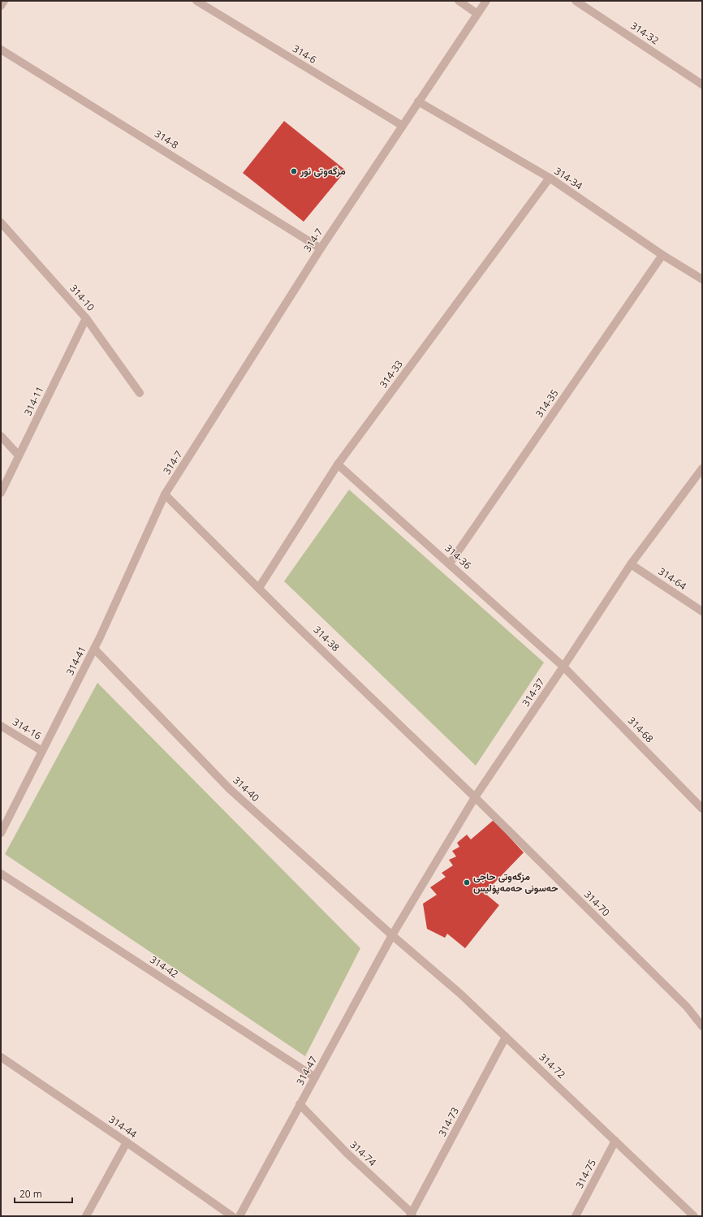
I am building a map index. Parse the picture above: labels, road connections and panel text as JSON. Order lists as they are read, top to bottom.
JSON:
{
  "streets": {
    "street": [
      "314-32",
      "314-6",
      "314-8",
      "314-34",
      "314-7",
      "314-10",
      "314-33",
      "314-11",
      "314-35",
      "314-36",
      "314-64",
      "314-38",
      "314-41",
      "314-37",
      "314-16",
      "314-68",
      "314-40",
      "314-70",
      "314-42",
      "314-72",
      "314-47",
      "314-73",
      "314-44",
      "314-74",
      "314-75"
    ]
  },
  "crossings": [
    ["314-6", "314-7"],
    ["314-8", "314-7"],
    ["314-34", "314-7"],
    ["314-34", "314-33"],
    ["314-34", "314-35"],
    ["314-7", "314-38"],
    ["314-7", "314-41"],
    ["314-10", "314-11"],
    ["314-33", "314-36"],
    ["314-33", "314-38"],
    ["314-35", "314-36"],
    ["314-36", "314-37"],
    ["314-36", "314-68"],
    ["314-64", "314-37"],
    ["314-38", "314-41"],
    ["314-38", "314-37"],
    ["314-38", "314-70"],
    ["314-41", "314-16"],
    ["314-41", "314-40"],
    ["314-37", "314-68"],
    ["314-37", "314-40"],
    ["314-37", "314-70"],
    ["314-37", "314-72"],
    ["314-37", "314-47"],
    ["314-40", "314-72"],
    ["314-40", "314-47"],
    ["314-42", "314-47"],
    ["314-72", "314-47"],
    ["314-72", "314-73"],
    ["314-72", "314-75"],
    ["314-47", "314-74"],
    ["314-73", "314-74"]
  ],
  "places": ["مزگەوتی نور", "مزگەوتی حاجی حەسونی حەمەپۆلیس"],
  "scale_bar": "20 m"
}
